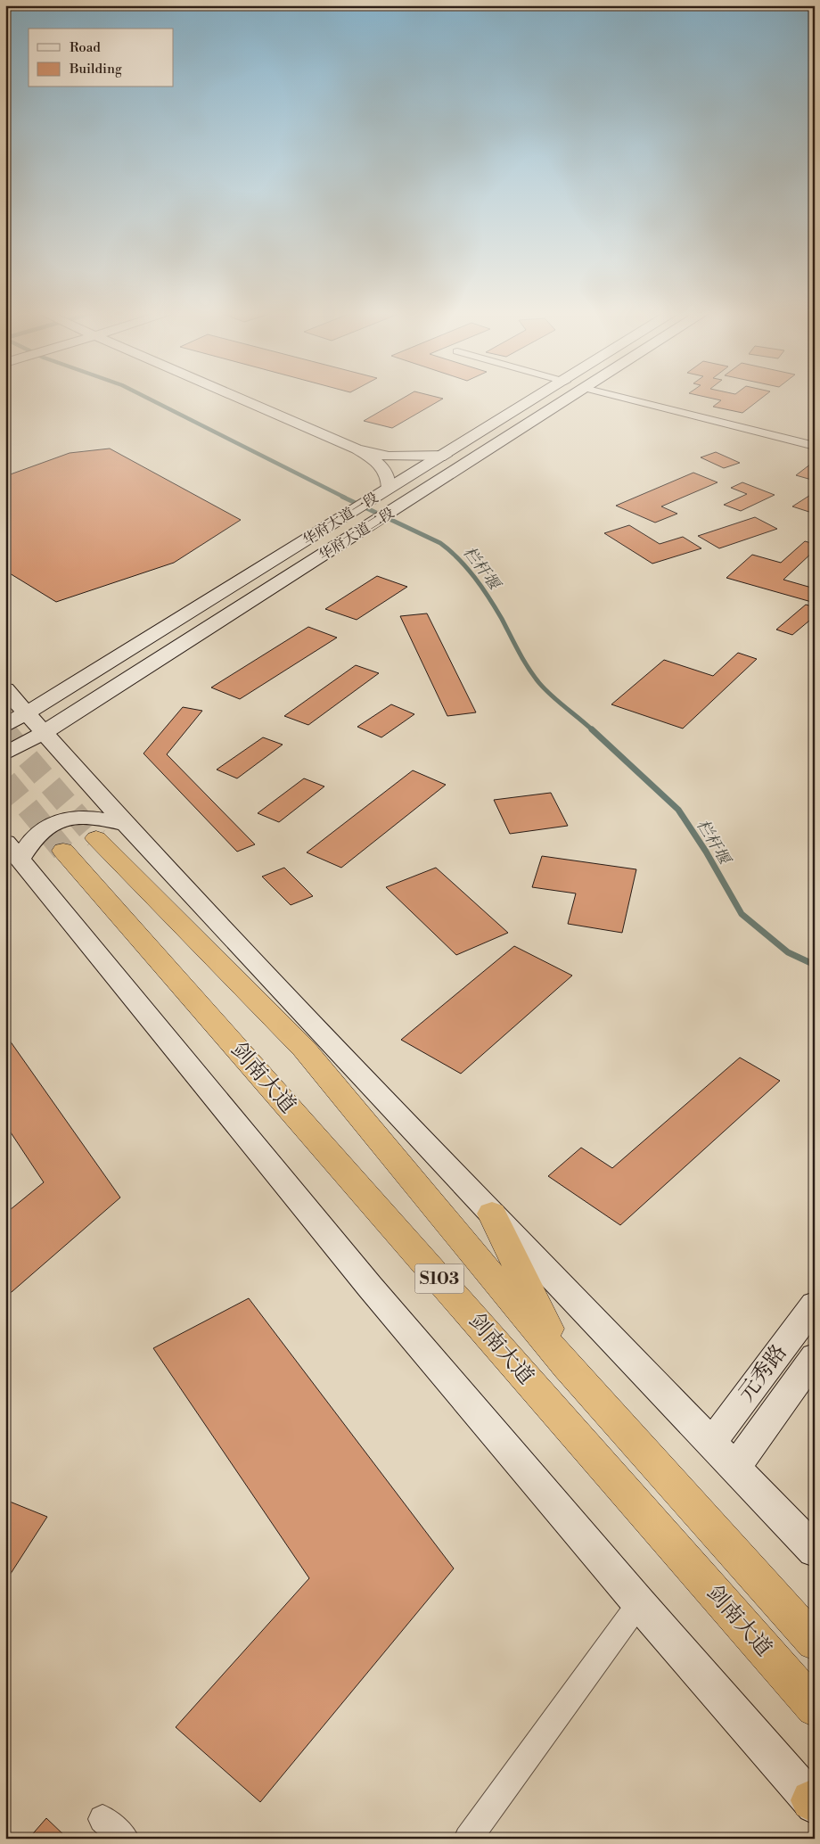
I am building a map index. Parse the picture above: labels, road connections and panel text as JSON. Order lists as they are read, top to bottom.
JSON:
{
  "streets": {
    "highway": ["剑南大道", "S103"],
    "main road": ["华府大道一段", "华府大道二段", "元秀路"]
  },
  "crossings": [
    ["华府大道一段", "华府大道二段"]
  ],
  "water": ["栏杆堰"],
  "legend": ["Road", "Building"]
}
